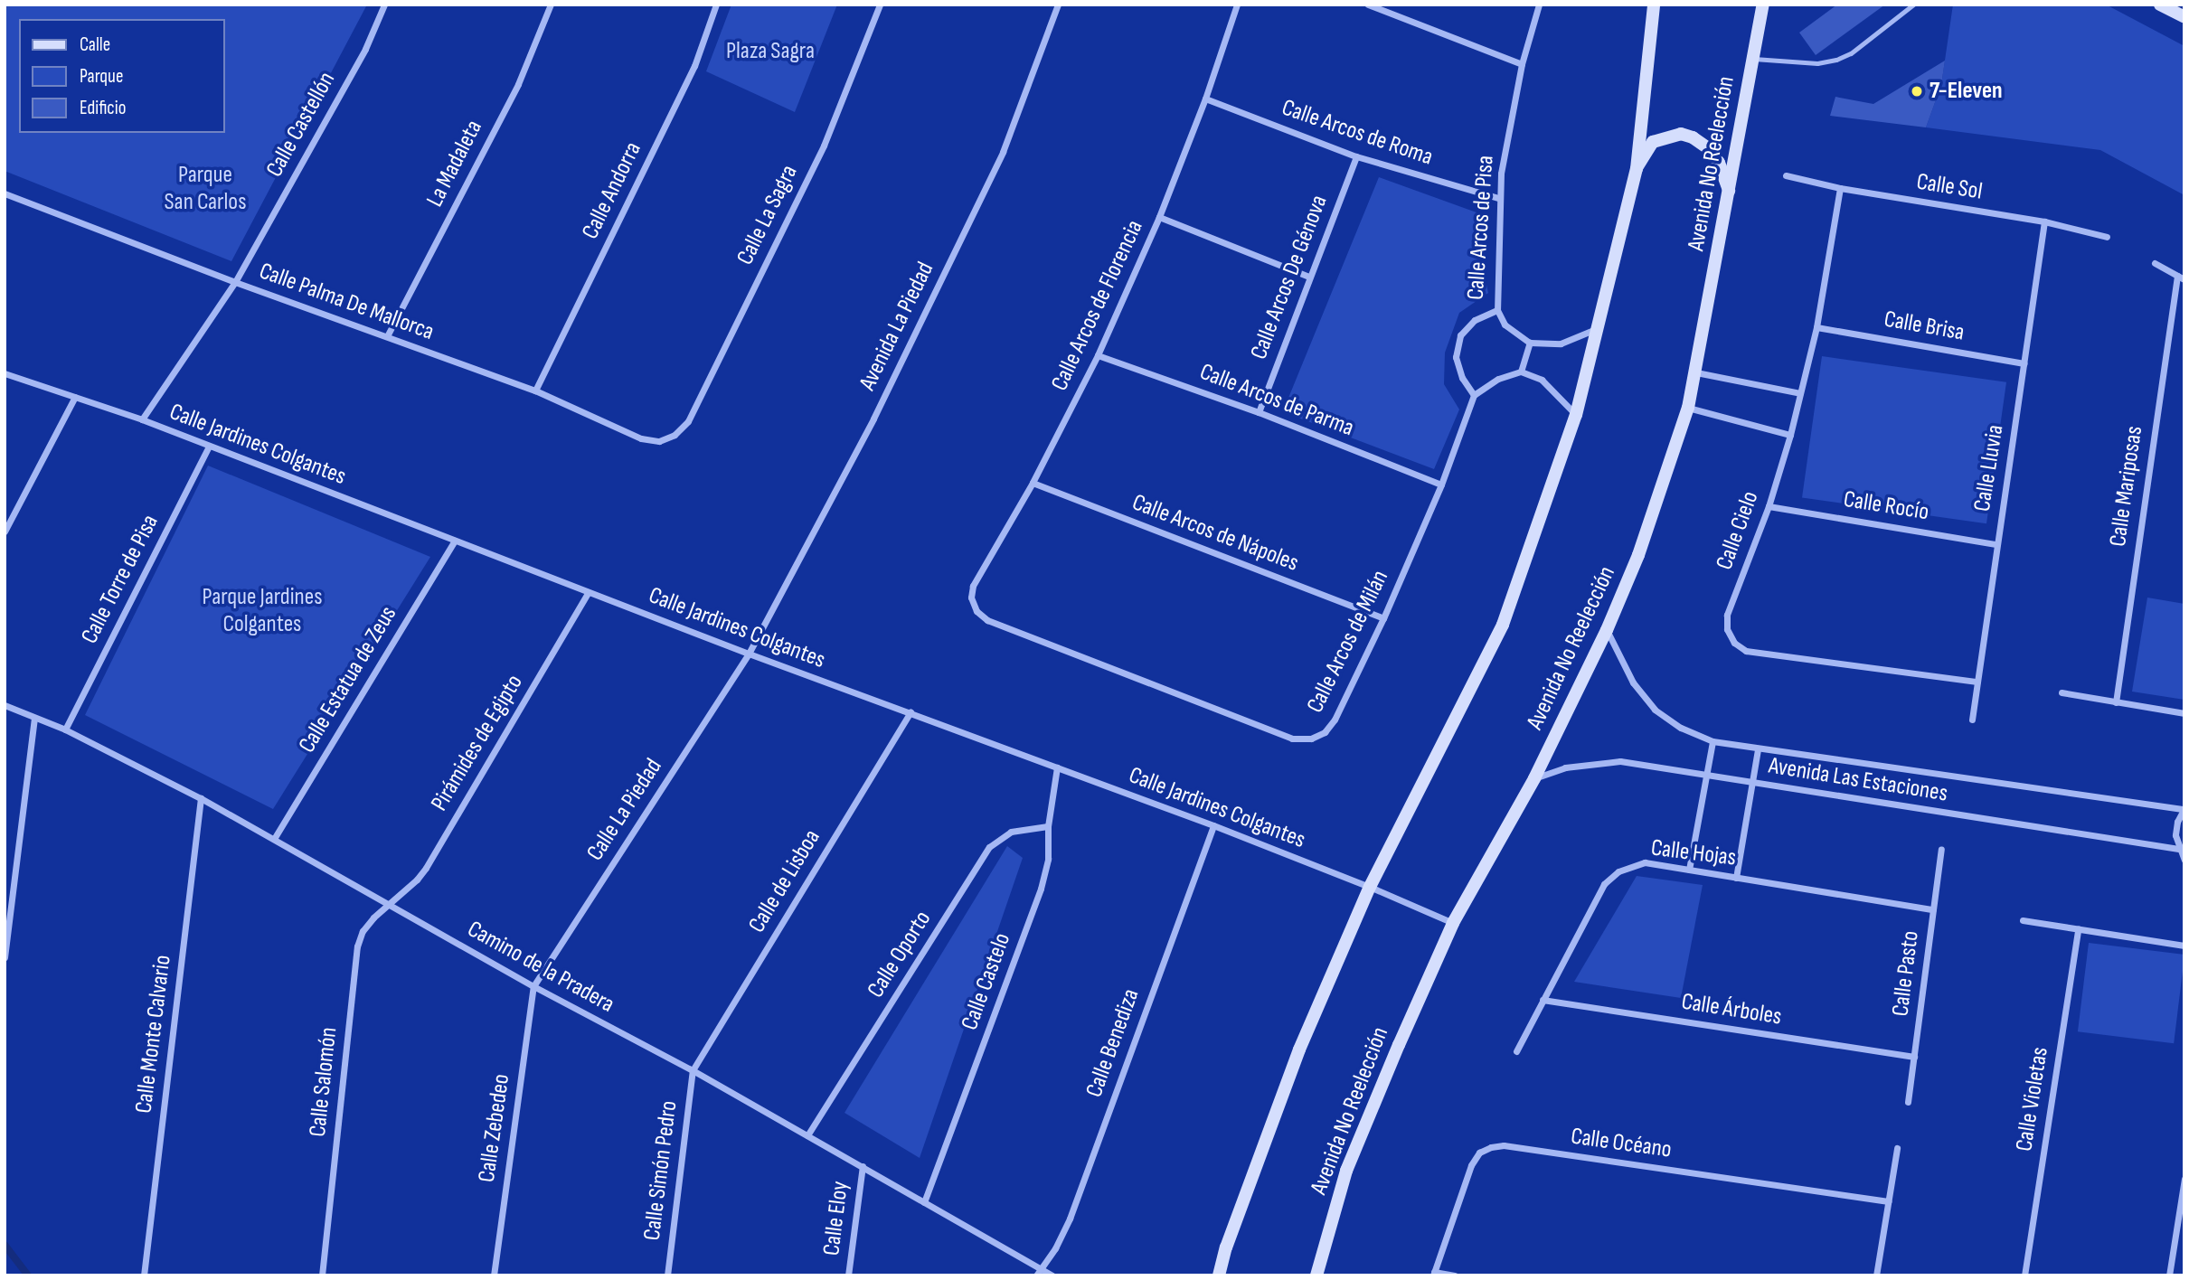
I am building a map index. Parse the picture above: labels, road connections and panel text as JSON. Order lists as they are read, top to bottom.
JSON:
{
  "streets": {
    "main road": ["Avenida No Reelección"],
    "street": [
      "Calle Castellón",
      "Calle Arcos de Roma",
      "La Madaleta",
      "Calle Sol",
      "Calle Andorra",
      "Calle La Sagra",
      "Calle Arcos de Pisa",
      "Calle Arcos De Génova",
      "Calle Palma De Mallorca",
      "Calle Arcos de Florencia",
      "Avenida La Piedad",
      "Calle Brisa",
      "Calle Arcos de Parma",
      "Calle Jardines Colgantes",
      "Calle Lluvia",
      "Calle Mariposas",
      "Calle Rocío",
      "Calle Cielo",
      "Calle Arcos de Nápoles",
      "Calle Torre de Pisa",
      "Calle Arcos de Milán",
      "Calle Estatua de Zeus",
      "Pirámides de Egipto",
      "Avenida Las Estaciones",
      "Calle La Piedad",
      "Calle Hojas",
      "Calle de Lisboa",
      "Calle Oporto",
      "Camino de la Pradera",
      "Calle Pasto",
      "Calle Castelo",
      "Calle Árboles",
      "Calle Monte Calvario",
      "Calle Benediza",
      "Calle Salomón",
      "Calle Violetas",
      "Calle Zebedeo",
      "Calle Océano",
      "Calle Simón Pedro",
      "Calle Eloy"
    ]
  },
  "crossings": [
    ["Calle Castellón", "Calle Palma De Mallorca"],
    ["Calle Castellón", "Calle Jardines Colgantes"],
    ["Calle Arcos de Roma", "Calle Arcos de Pisa"],
    ["Calle Arcos de Roma", "Calle Arcos De Génova"],
    ["Calle Arcos de Roma", "Calle Arcos de Florencia"],
    ["La Madaleta", "Calle Palma De Mallorca"],
    ["Avenida No Reelección", "Calle Jardines Colgantes"],
    ["Avenida No Reelección", "Avenida Las Estaciones"],
    ["Calle Sol", "Calle Lluvia"],
    ["Calle Sol", "Calle Cielo"],
    ["Calle Andorra", "Calle Palma De Mallorca"],
    ["Calle La Sagra", "Calle Palma De Mallorca"],
    ["Calle Arcos de Pisa", "Calle Arcos de Milán"],
    ["Calle Arcos De Génova", "Calle Arcos de Parma"],
    ["Calle Arcos de Florencia", "Calle Arcos de Parma"],
    ["Calle Arcos de Florencia", "Calle Arcos de Nápoles"],
    ["Calle Arcos de Florencia", "Calle Arcos de Milán"],
    ["Avenida La Piedad", "Calle Jardines Colgantes"],
    ["Avenida La Piedad", "Calle La Piedad"],
    ["Calle Brisa", "Calle Lluvia"],
    ["Calle Brisa", "Calle Cielo"],
    ["Calle Arcos de Parma", "Calle Arcos de Milán"],
    ["Calle Jardines Colgantes", "Calle Torre de Pisa"],
    ["Calle Jardines Colgantes", "Calle Estatua de Zeus"],
    ["Calle Jardines Colgantes", "Pirámides de Egipto"],
    ["Calle Jardines Colgantes", "Calle La Piedad"],
    ["Calle Jardines Colgantes", "Calle de Lisboa"],
    ["Calle Jardines Colgantes", "Calle Castelo"],
    ["Calle Jardines Colgantes", "Calle Benediza"],
    ["Calle Lluvia", "Calle Rocío"],
    ["Calle Lluvia", "Calle Cielo"],
    ["Calle Rocío", "Calle Cielo"],
    ["Calle Arcos de Nápoles", "Calle Arcos de Milán"],
    ["Calle Torre de Pisa", "Camino de la Pradera"],
    ["Calle Estatua de Zeus", "Camino de la Pradera"],
    ["Pirámides de Egipto", "Camino de la Pradera"],
    ["Pirámides de Egipto", "Calle Salomón"],
    ["Calle La Piedad", "Camino de la Pradera"],
    ["Calle La Piedad", "Calle Zebedeo"],
    ["Calle Hojas", "Calle Pasto"],
    ["Calle Hojas", "Calle Árboles"],
    ["Calle de Lisboa", "Camino de la Pradera"],
    ["Calle de Lisboa", "Calle Simón Pedro"],
    ["Calle Oporto", "Camino de la Pradera"],
    ["Calle Oporto", "Calle Castelo"],
    ["Camino de la Pradera", "Calle Castelo"],
    ["Camino de la Pradera", "Calle Monte Calvario"],
    ["Camino de la Pradera", "Calle Benediza"],
    ["Camino de la Pradera", "Calle Salomón"],
    ["Camino de la Pradera", "Calle Zebedeo"],
    ["Camino de la Pradera", "Calle Simón Pedro"],
    ["Camino de la Pradera", "Calle Eloy"],
    ["Calle Pasto", "Calle Árboles"]
  ],
  "parks": ["Plaza Sagra", "Parque San Carlos", "Parque Jardines Colgantes"],
  "places": ["7-Eleven"],
  "legend": ["Calle", "Parque", "Edificio"]
}
